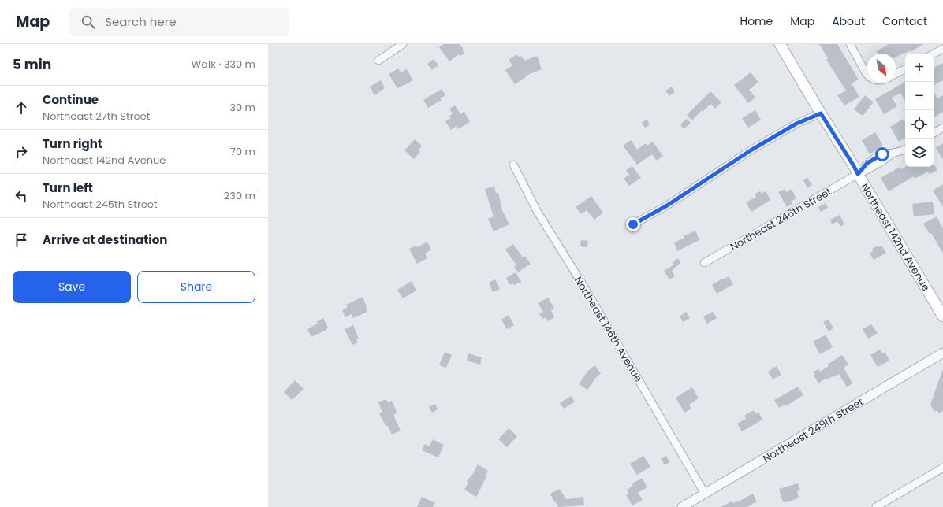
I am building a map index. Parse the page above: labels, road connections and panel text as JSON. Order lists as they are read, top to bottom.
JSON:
{
  "streets": {
    "main road": ["Northeast 142nd Avenue"],
    "street": ["Northeast 246th Street", "Northeast 146th Avenue", "Northeast 249th Street"]
  },
  "crossings": [
    ["Northeast 246th Street", "Northeast 142nd Avenue"],
    ["Northeast 146th Avenue", "Northeast 249th Street"]
  ],
  "north": "bottom right",
  "page": {
    "header": "Map",
    "search": "Search here",
    "nav": [
      "Home",
      "Map",
      "About",
      "Contact"
    ],
    "heading": ["5 min", "Walk · 330 m"],
    "map_buttons": ["+", "−"],
    "list": [
      ["Continue", "Northeast 27th Street", "30 m"],
      ["Turn right", "Northeast 142nd Avenue", "70 m"],
      ["Turn left", "Northeast 245th Street", "230 m"],
      "Arrive at destination"
    ],
    "buttons": ["Save", "Share"]
  }
}
